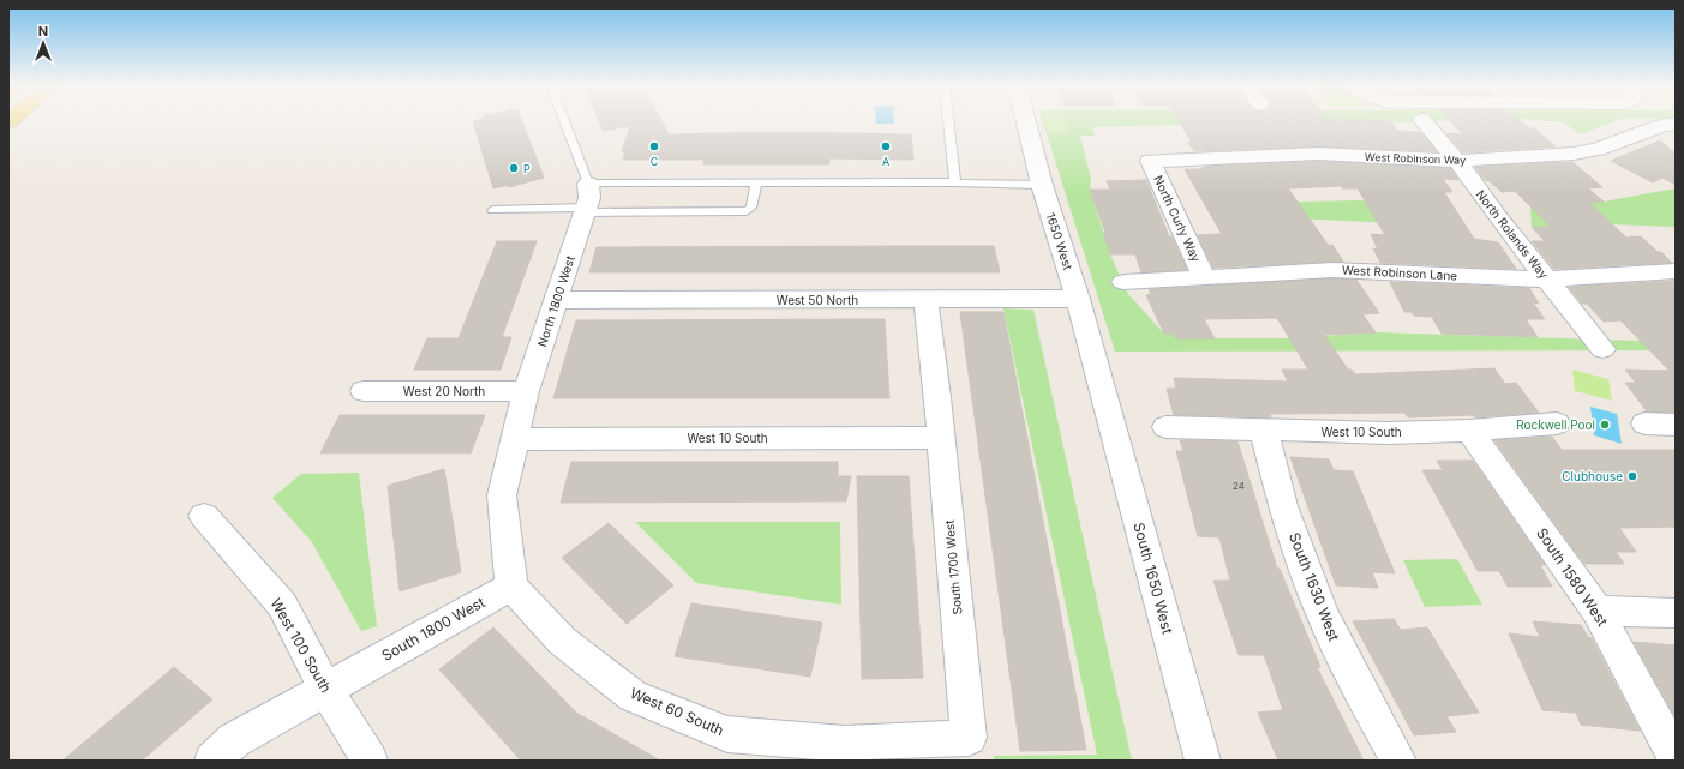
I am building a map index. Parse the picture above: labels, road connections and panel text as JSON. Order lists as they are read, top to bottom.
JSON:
{
  "streets": {
    "street": [
      "West Robinson Way",
      "North Curly Way",
      "North Rolands Way",
      "1650 West",
      "West Robinson Lane",
      "West 50 North",
      "North 1800 West",
      "West 20 North",
      "West 10 South",
      "South 1700 West",
      "South 1580 West",
      "South 1650 West",
      "South 1630 West",
      "South 1800 West",
      "West 100 South",
      "West 60 South"
    ]
  },
  "crossings": [
    ["West Robinson Way", "North Curly Way"],
    ["West Robinson Way", "North Rolands Way"],
    ["North Curly Way", "West Robinson Lane"],
    ["North Rolands Way", "West Robinson Lane"],
    ["1650 West", "West 50 North"],
    ["1650 West", "South 1650 West"],
    ["West 50 North", "North 1800 West"],
    ["West 50 North", "South 1700 West"],
    ["North 1800 West", "West 20 North"],
    ["North 1800 West", "West 10 South"],
    ["West 20 North", "West 10 South"],
    ["West 10 South", "South 1700 West"],
    ["West 10 South", "South 1580 West"],
    ["West 10 South", "South 1630 West"],
    ["South 1700 West", "West 60 South"],
    ["South 1800 West", "West 100 South"],
    ["South 1800 West", "West 60 South"]
  ],
  "places": [
    "C",
    "A",
    "P",
    "Rockwell Pool",
    "Clubhouse"
  ],
  "house_numbers": ["24"],
  "north": "top"
}
